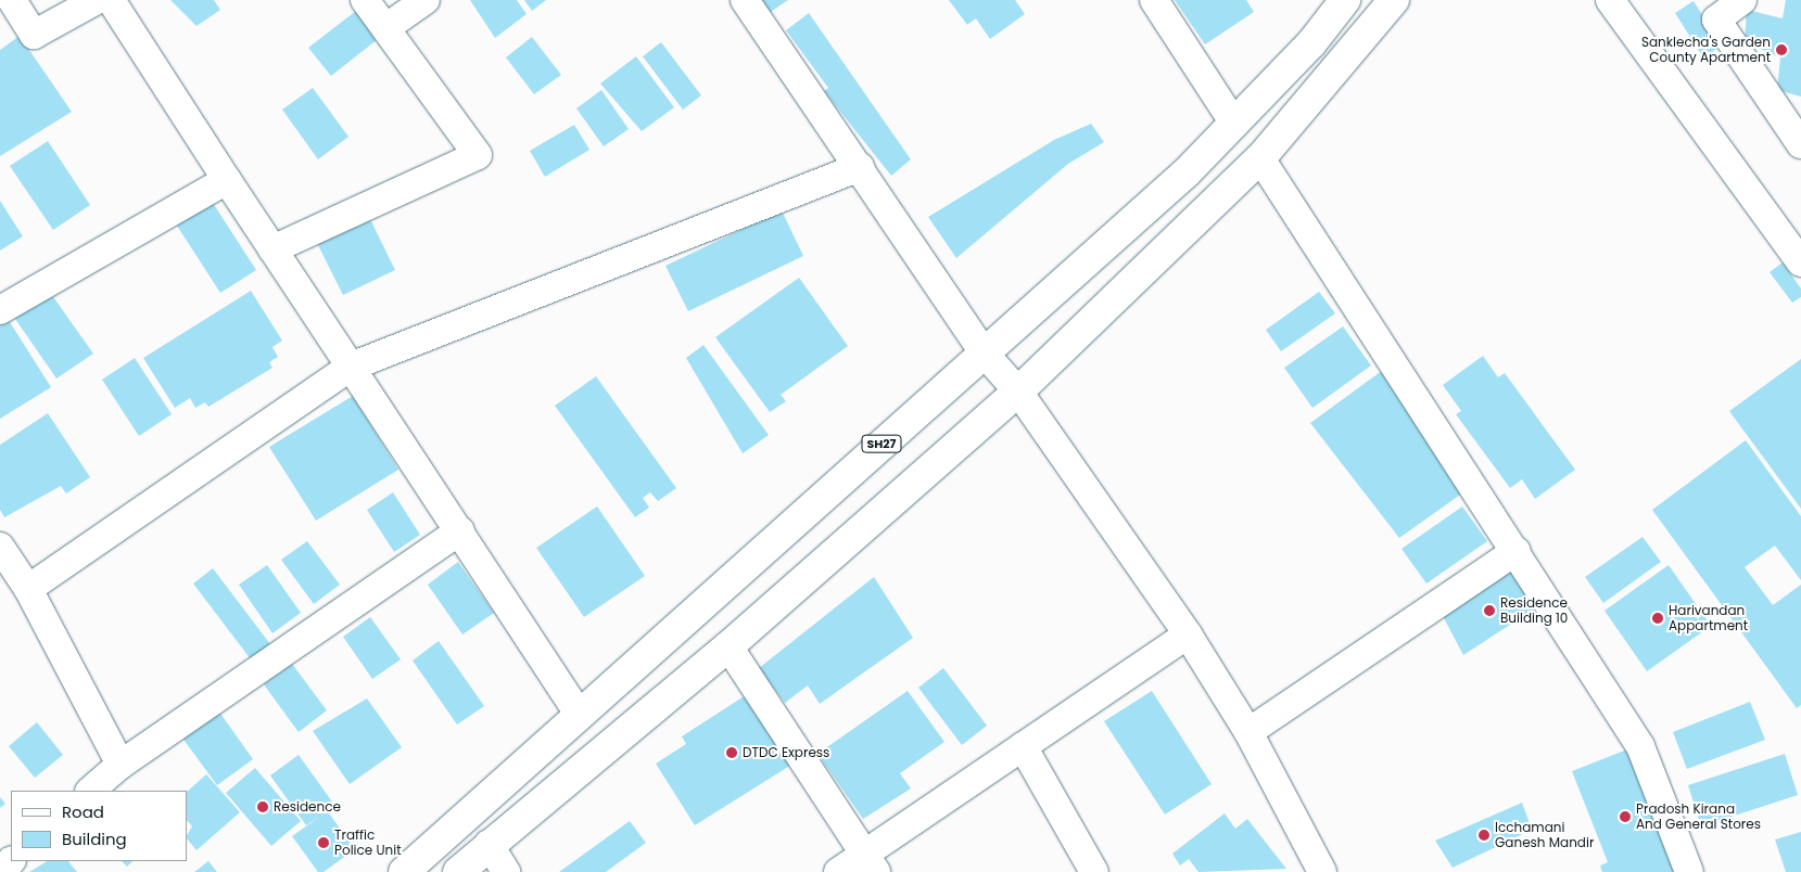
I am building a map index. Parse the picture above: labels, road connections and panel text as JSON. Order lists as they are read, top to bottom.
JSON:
{
  "streets": {
    "main road": ["SH27"]
  },
  "places": [
    "Sanklecha's Garden County Apartment",
    "Residence Building 10",
    "Harivandan Appartment",
    "DTDC Express",
    "Residence",
    "Pradosh Kirana And General Stores",
    "Icchamani Ganesh Mandir",
    "Traffic Police Unit"
  ],
  "legend": ["Road", "Building"]
}
